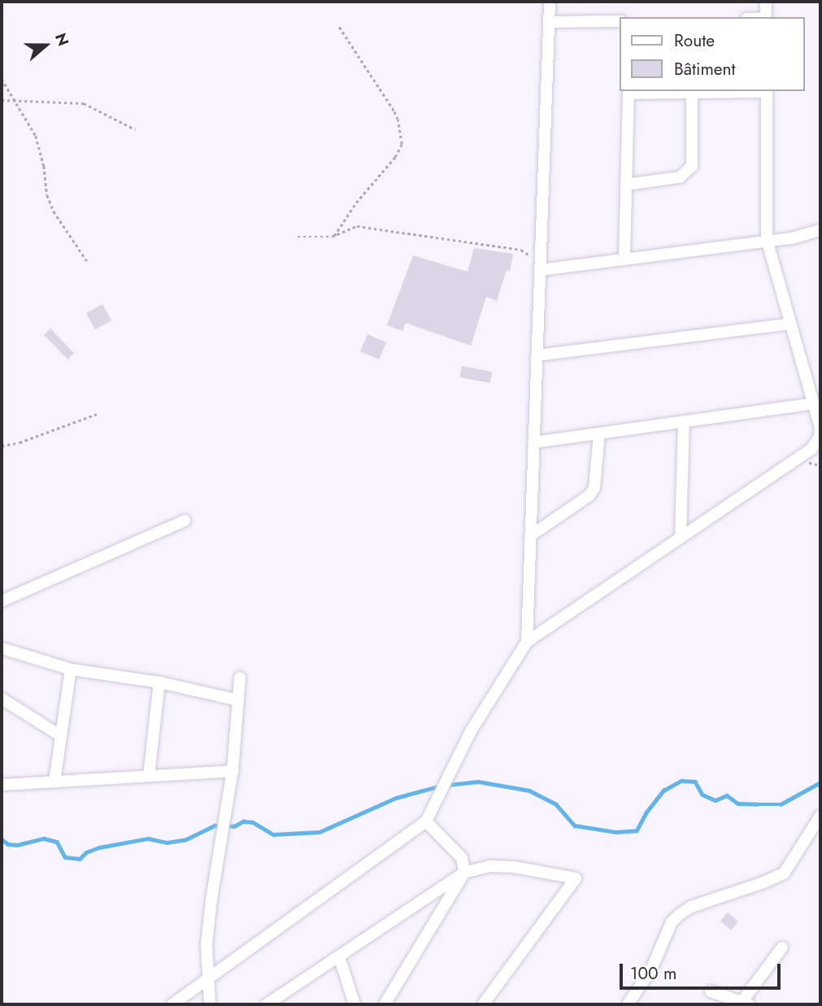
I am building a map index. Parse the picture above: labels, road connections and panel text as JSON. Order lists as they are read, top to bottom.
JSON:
{
  "legend": ["Route", "Bâtiment"],
  "scale_bar": "100 m",
  "north": "right"
}
